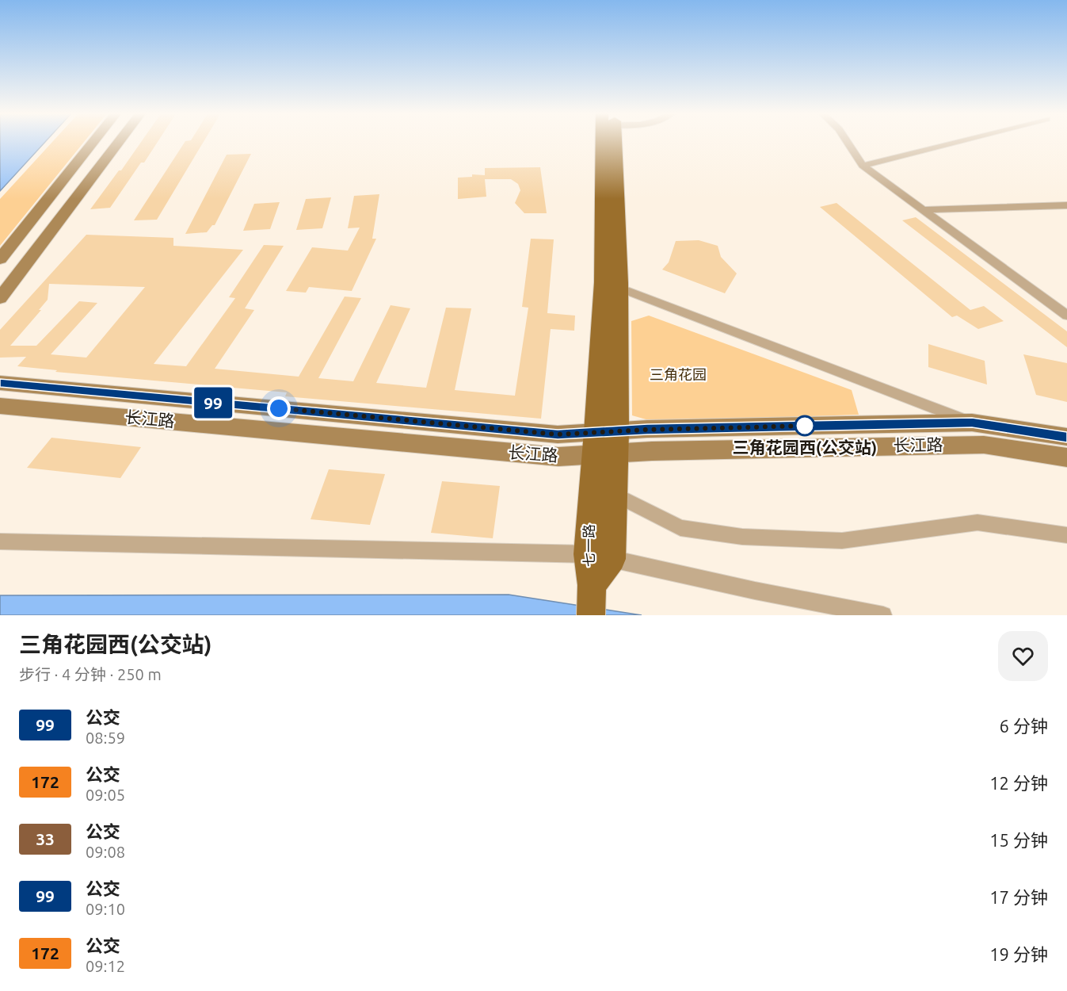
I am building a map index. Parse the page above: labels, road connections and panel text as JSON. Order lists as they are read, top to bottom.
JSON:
{
  "streets": {
    "main road": ["长江路", "七一路"]
  },
  "crossings": [
    ["长江路", "七一路"]
  ],
  "parks": ["三角花园"],
  "places": ["三角花园西(公交站)"],
  "lines": ["bus line 99"],
  "page": {
    "on_map": "99",
    "heading": ["三角花园西(公交站)", "步行 · 4 分钟 · 250 m"],
    "list": [
      {
        "mark": "99",
        "name": "公交",
        "note": "08:59",
        "value": "6 分钟"
      },
      {
        "mark": "172",
        "name": "公交",
        "note": "09:05",
        "value": "12 分钟"
      },
      {
        "mark": "33",
        "name": "公交",
        "note": "09:08",
        "value": "15 分钟"
      },
      {
        "mark": "99",
        "name": "公交",
        "note": "09:10",
        "value": "17 分钟"
      },
      {
        "mark": "172",
        "name": "公交",
        "note": "09:12",
        "value": "19 分钟"
      }
    ]
  }
}
